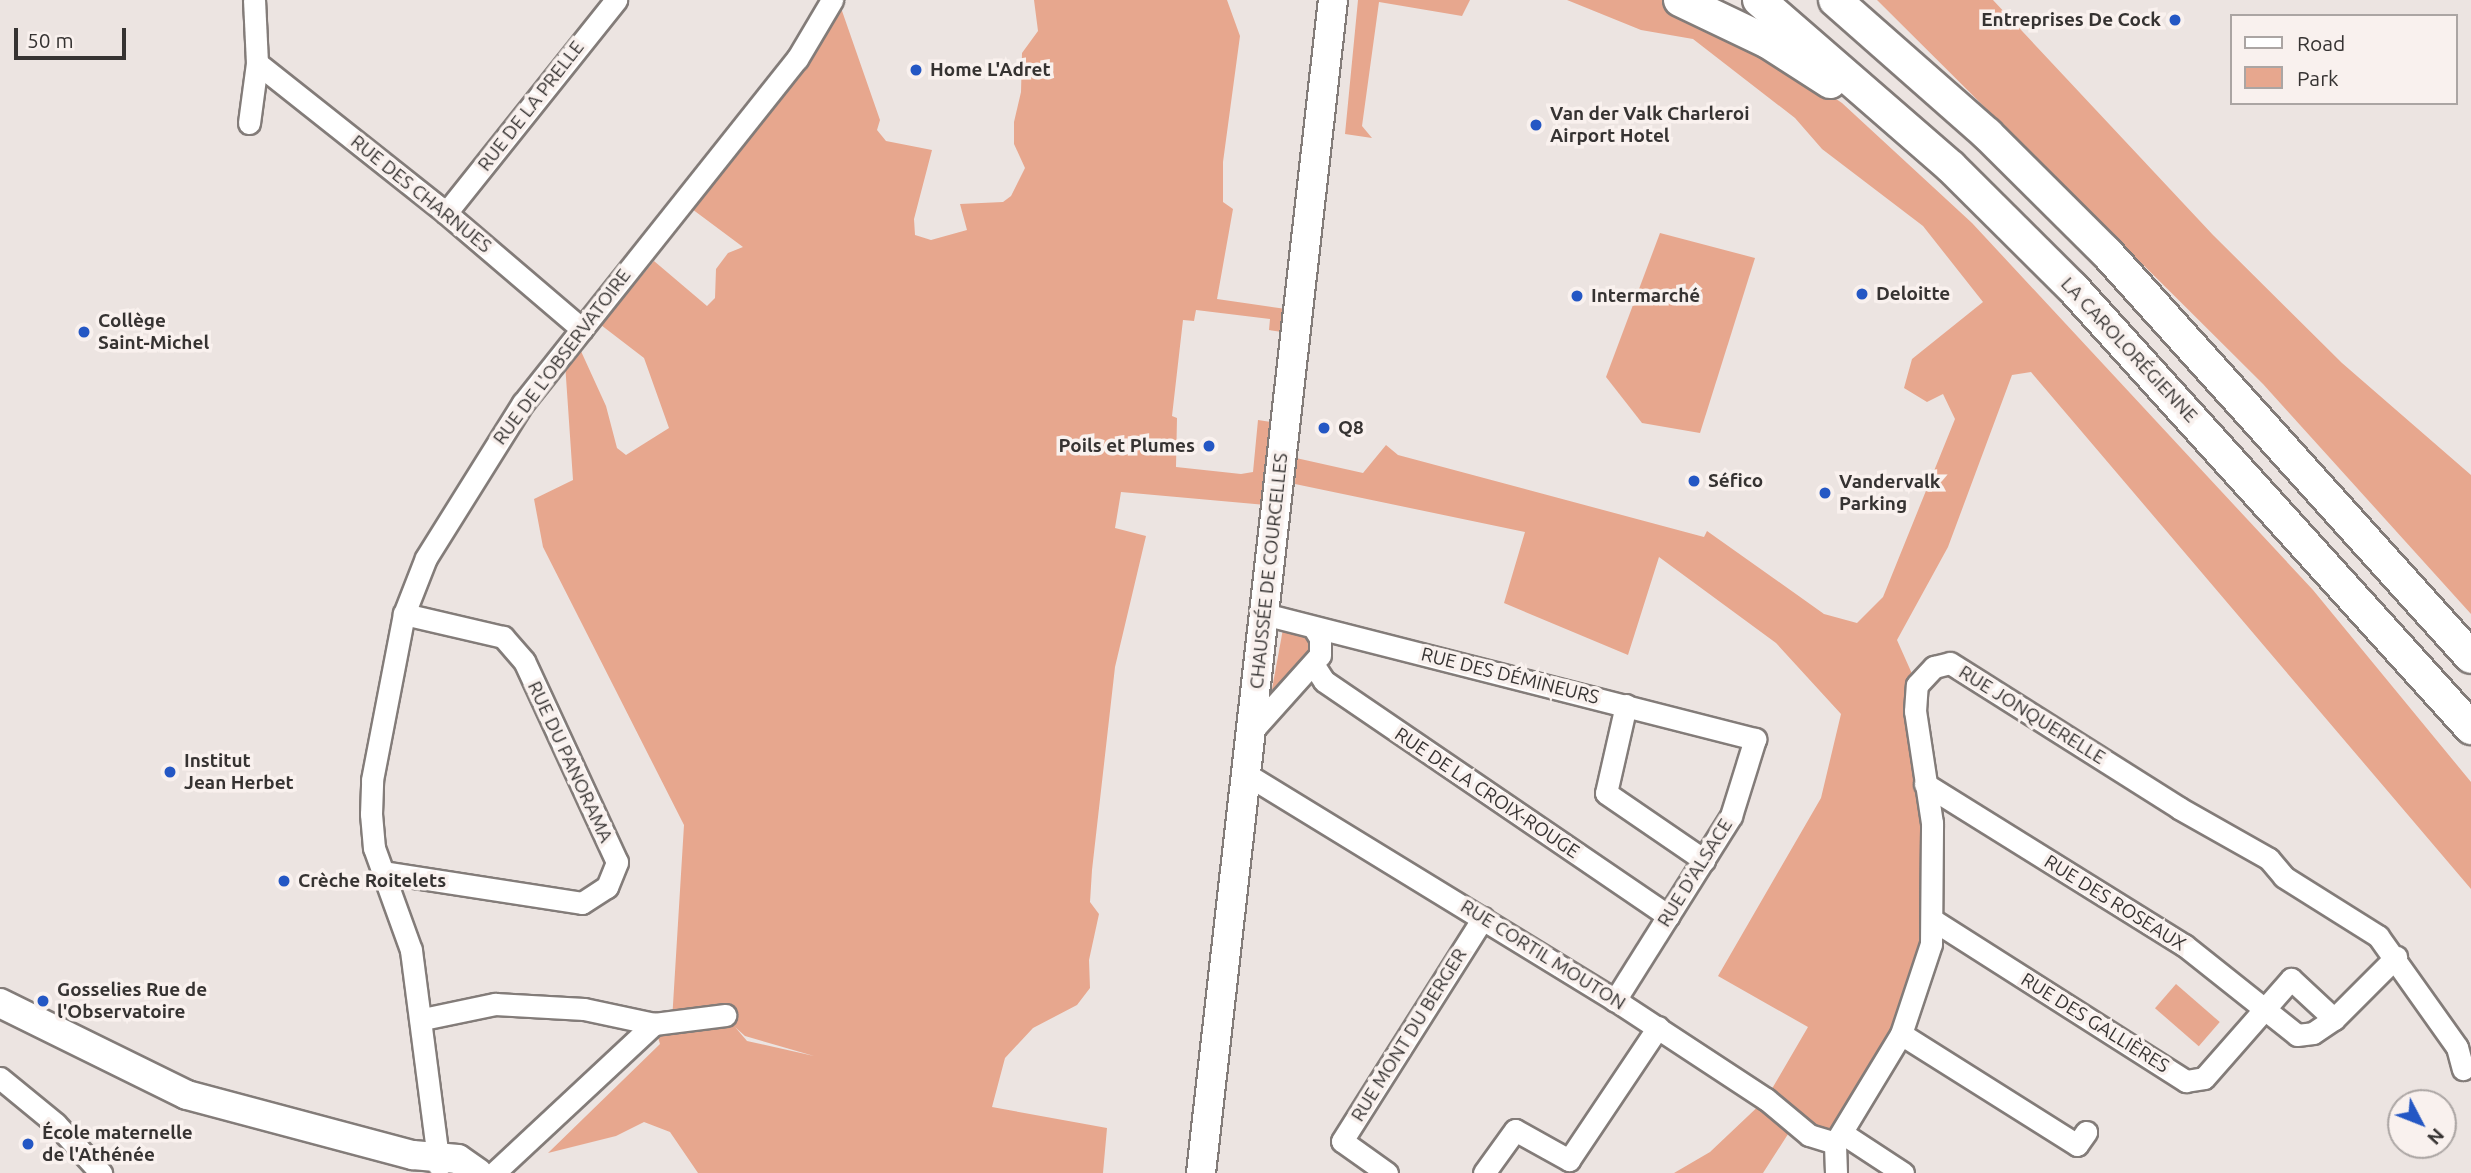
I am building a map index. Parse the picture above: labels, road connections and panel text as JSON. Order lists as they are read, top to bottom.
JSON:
{
  "streets": {
    "highway": ["LA CAROLORÉGIENNE"],
    "main road": ["CHAUSSÉE DE COURCELLES"],
    "street": [
      "RUE DE LA PRELLE",
      "RUE DES CHARNUES",
      "RUE DE L'OBSERVATOIRE",
      "RUE DES DÉMINEURS",
      "RUE JONQUERELLE",
      "RUE DU PANORAMA",
      "RUE DE LA CROIX-ROUGE",
      "RUE D'ALSACE",
      "RUE DES ROSEAUX",
      "RUE CORTIL MOUTON",
      "RUE DES GALLIÈRES",
      "RUE MONT DU BERGER"
    ]
  },
  "crossings": [
    ["RUE DE LA PRELLE", "RUE DES CHARNUES"],
    ["RUE DES CHARNUES", "RUE DE L'OBSERVATOIRE"],
    ["RUE DE L'OBSERVATOIRE", "RUE DU PANORAMA"],
    ["CHAUSSÉE DE COURCELLES", "RUE DES DÉMINEURS"],
    ["CHAUSSÉE DE COURCELLES", "RUE CORTIL MOUTON"],
    ["RUE DES DÉMINEURS", "RUE D'ALSACE"],
    ["RUE JONQUERELLE", "RUE DES ROSEAUX"],
    ["RUE JONQUERELLE", "RUE CORTIL MOUTON"],
    ["RUE JONQUERELLE", "RUE DES GALLIÈRES"],
    ["RUE DE LA CROIX-ROUGE", "RUE D'ALSACE"],
    ["RUE D'ALSACE", "RUE CORTIL MOUTON"],
    ["RUE DES ROSEAUX", "RUE DES GALLIÈRES"],
    ["RUE CORTIL MOUTON", "RUE MONT DU BERGER"]
  ],
  "places": [
    "Entreprises De Cock",
    "Home L'Adret",
    "Van der Valk Charleroi Airport Hotel",
    "Deloitte",
    "Intermarché",
    "Collège Saint-Michel",
    "Q8",
    "Poils et Plumes",
    "Séfico",
    "Vandervalk Parking",
    "Institut Jean Herbet",
    "Crèche Roitelets",
    "Gosselies Rue de l'Observatoire",
    "École maternelle de l'Athénée"
  ],
  "legend": ["Road", "Park"],
  "scale_bar": "50 m",
  "north": "bottom right"
}
